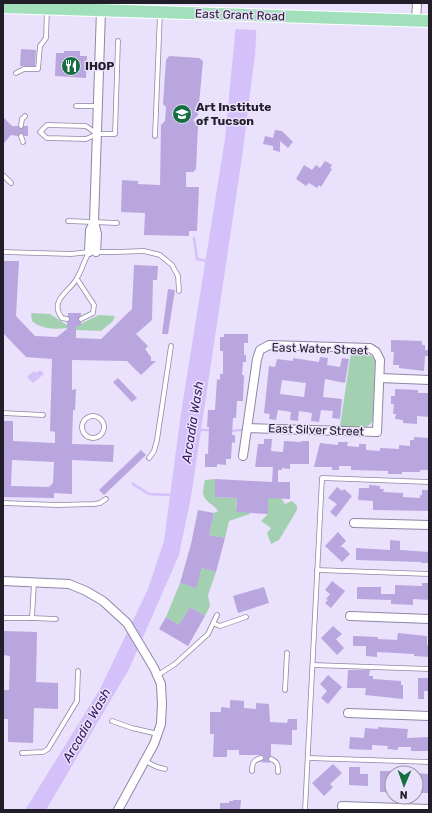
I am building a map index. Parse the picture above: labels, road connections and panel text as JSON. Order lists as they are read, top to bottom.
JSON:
{
  "streets": {
    "main road": ["East Grant Road"],
    "street": ["East Water Street", "East Silver Street"]
  },
  "crossings": [
    ["East Water Street", "East Silver Street"]
  ],
  "water": ["Arcadia Wash"],
  "places": {
    "restaurant": ["IHOP"],
    "school or university": ["Art Institute of Tucson"]
  },
  "north": "bottom"
}
